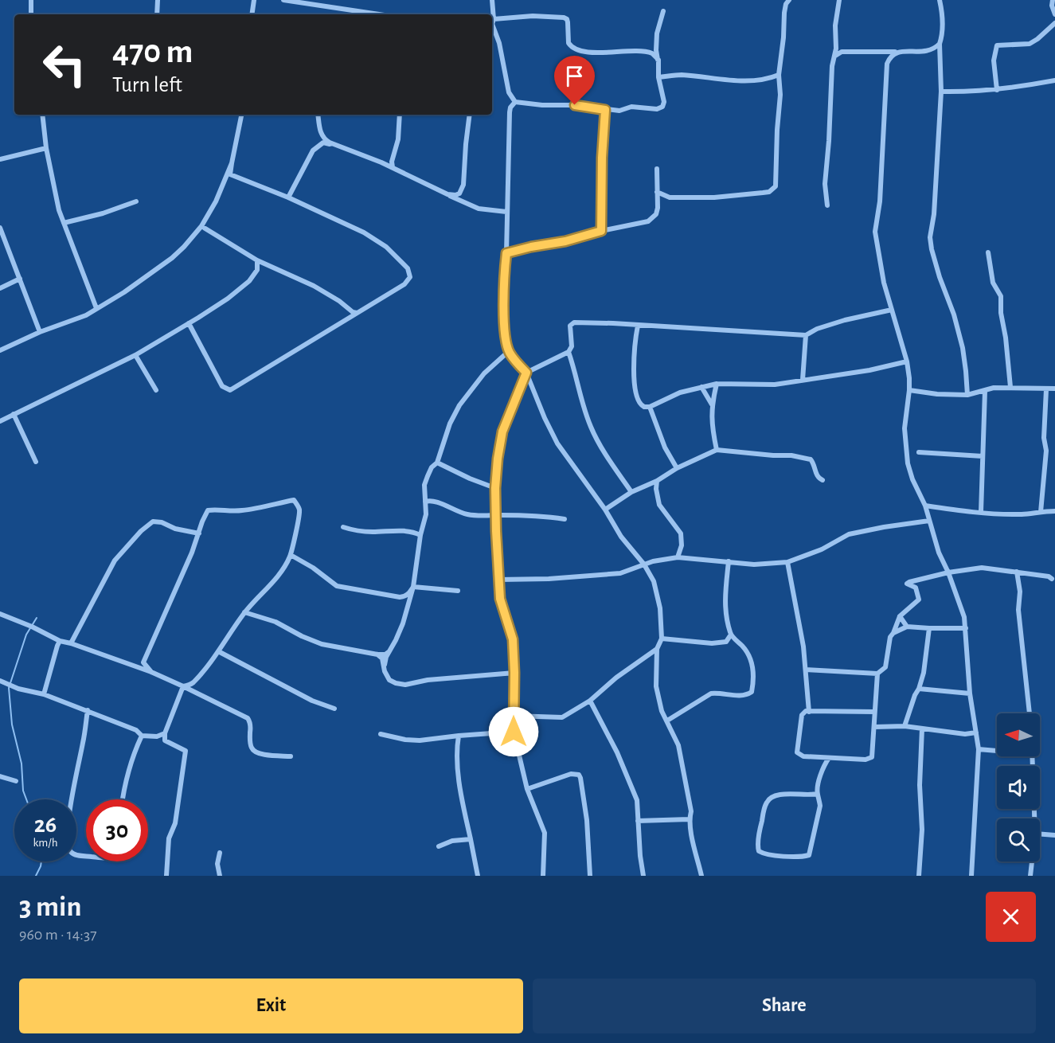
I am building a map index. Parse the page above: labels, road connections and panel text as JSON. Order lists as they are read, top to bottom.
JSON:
{
  "north": "left",
  "page": {
    "turn": ["470 m", "Turn left"],
    "speed": "26 km/h",
    "limit": "30",
    "heading": ["3 min", "960 m · 14:37"],
    "buttons": ["Exit", "Share"]
  }
}
